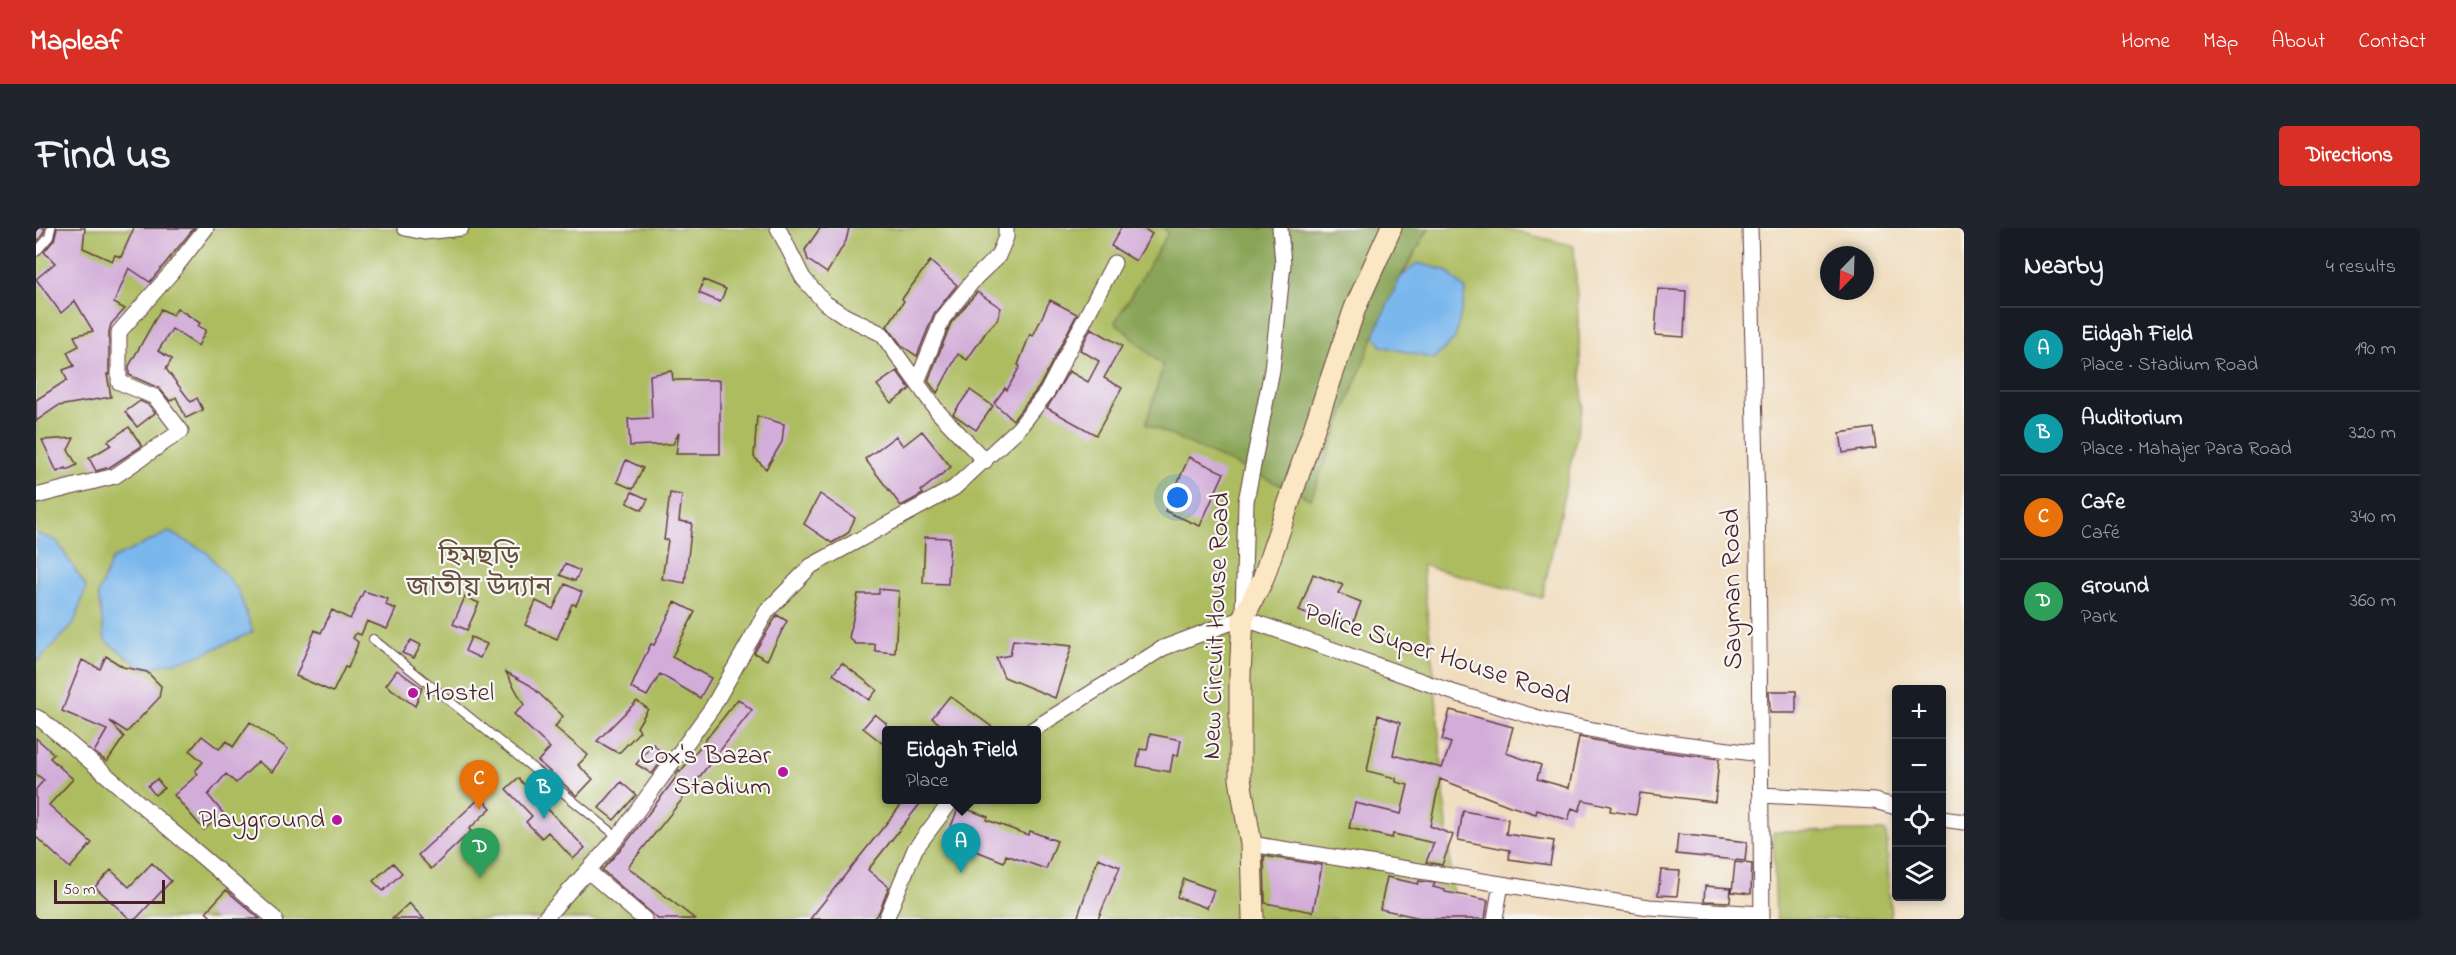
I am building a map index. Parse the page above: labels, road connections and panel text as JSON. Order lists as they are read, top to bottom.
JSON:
{
  "streets": {
    "street": ["Sayman Road", "New Circuit House Road", "Police Super House Road"]
  },
  "crossings": [
    ["Sayman Road", "Police Super House Road"],
    ["New Circuit House Road", "Police Super House Road"]
  ],
  "parks": ["হিমছড়ি জাতীয় উদ্যান"],
  "places": ["Hostel", "Cox's Bazar Stadium", "Playground"],
  "scale_bar": "50 m",
  "north": "bottom left",
  "page": {
    "header": "Mapleaf",
    "nav": [
      "Home",
      "Map",
      "About",
      "Contact"
    ],
    "title": "Find us",
    "buttons": "Directions",
    "heading": ["Nearby", "4 results"],
    "list": [
      {
        "mark": "A",
        "name": "Eidgah Field",
        "note": "Place · Stadium Road",
        "value": "190 m"
      },
      {
        "mark": "B",
        "name": "Auditorium",
        "note": "Place · Mahajer Para Road",
        "value": "320 m"
      },
      {
        "mark": "C",
        "name": "Cafe",
        "note": "Café",
        "value": "340 m"
      },
      {
        "mark": "D",
        "name": "Ground",
        "note": "Park",
        "value": "360 m"
      }
    ],
    "map_buttons": ["+", "−"],
    "popup": ["Eidgah Field", "Place"],
    "pins": [
      "C",
      "B",
      "A",
      "D"
    ],
    "scale": "50 m"
  }
}
